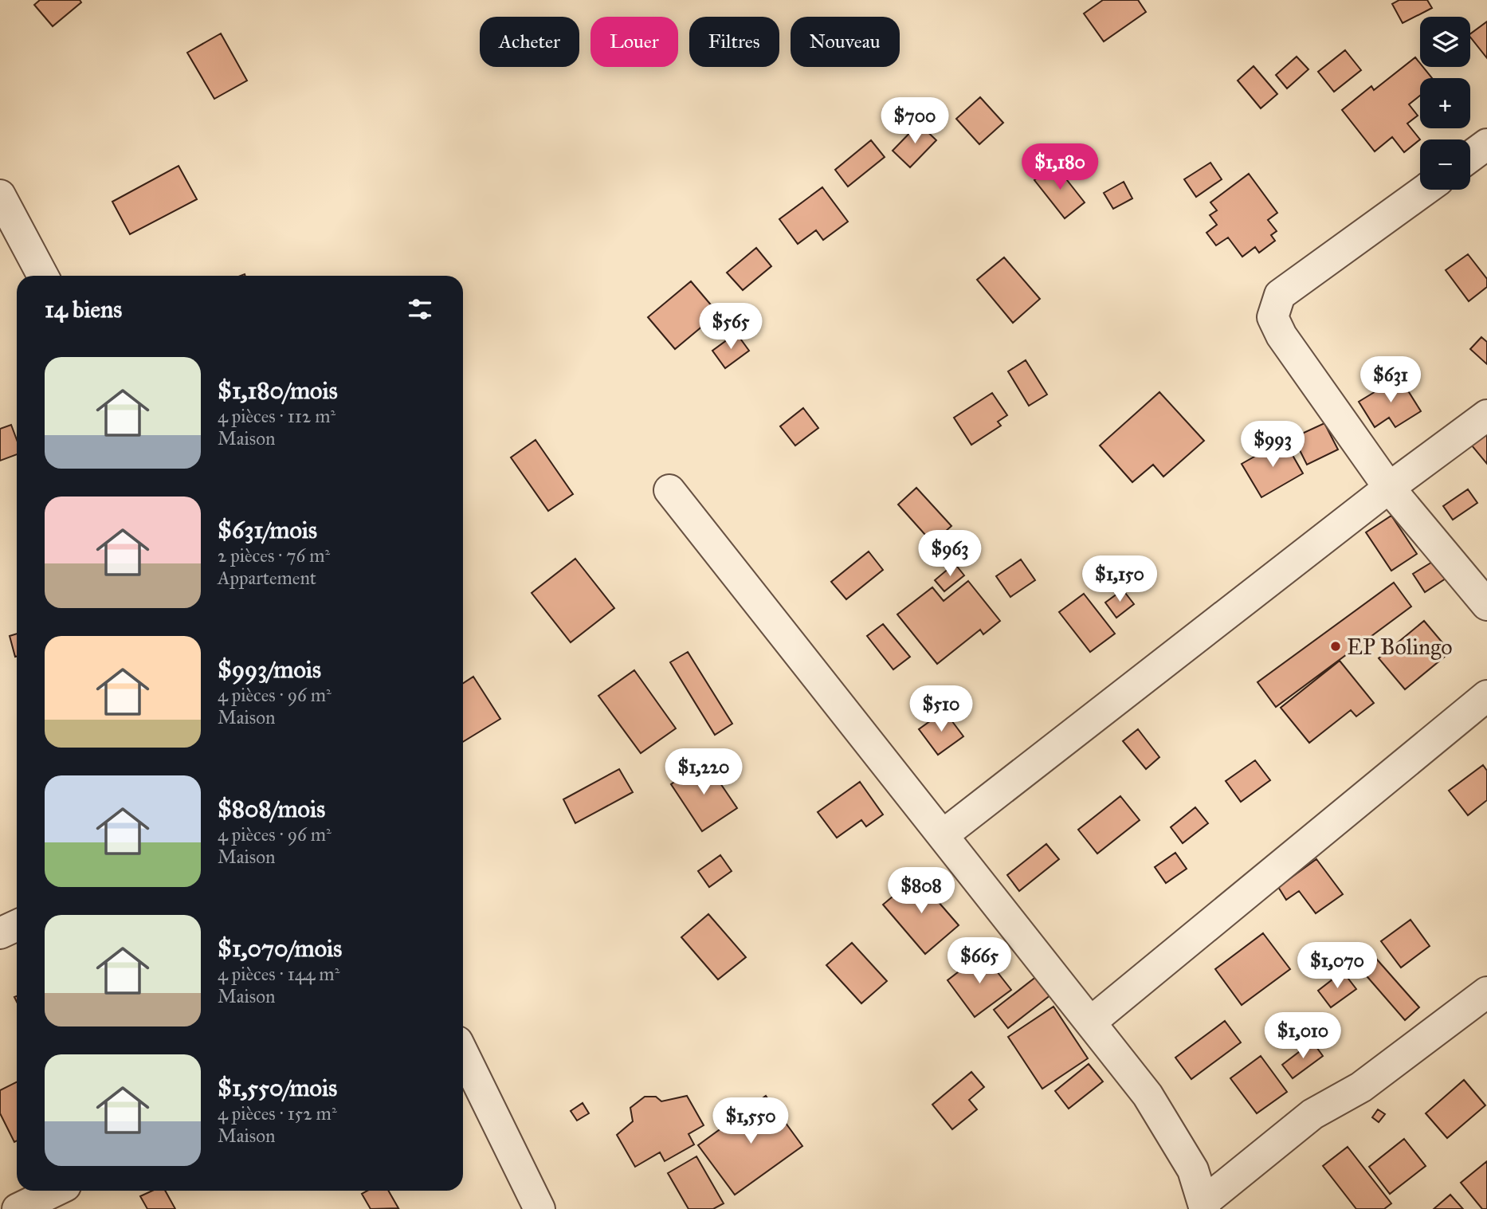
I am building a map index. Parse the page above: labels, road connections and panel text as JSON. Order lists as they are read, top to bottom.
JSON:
{
  "places": ["EP Bolingo"],
  "page": {
    "map_buttons": ["+", "−"],
    "chip": [
      "Acheter",
      "Louer",
      "Filtres",
      "Nouveau"
    ],
    "price": [
      "$700",
      "$1,180",
      "$565",
      "$631",
      "$993",
      "$963",
      "$1,150",
      "$510",
      "$1,220",
      "$808",
      "$665",
      "$1,070",
      "$1,010",
      "$1,550"
    ],
    "heading": "14 biens",
    "list": [
      {
        "name": "$1,180/mois",
        "note": "4 pièces · 112 m² · Maison"
      },
      {
        "name": "$631/mois",
        "note": "2 pièces · 76 m² · Appartement"
      },
      {
        "name": "$993/mois",
        "note": "4 pièces · 96 m² · Maison"
      },
      {
        "name": "$808/mois",
        "note": "4 pièces · 96 m² · Maison"
      },
      {
        "name": "$1,070/mois",
        "note": "4 pièces · 144 m² · Maison"
      },
      {
        "name": "$1,550/mois",
        "note": "4 pièces · 152 m² · Maison"
      }
    ]
  }
}
